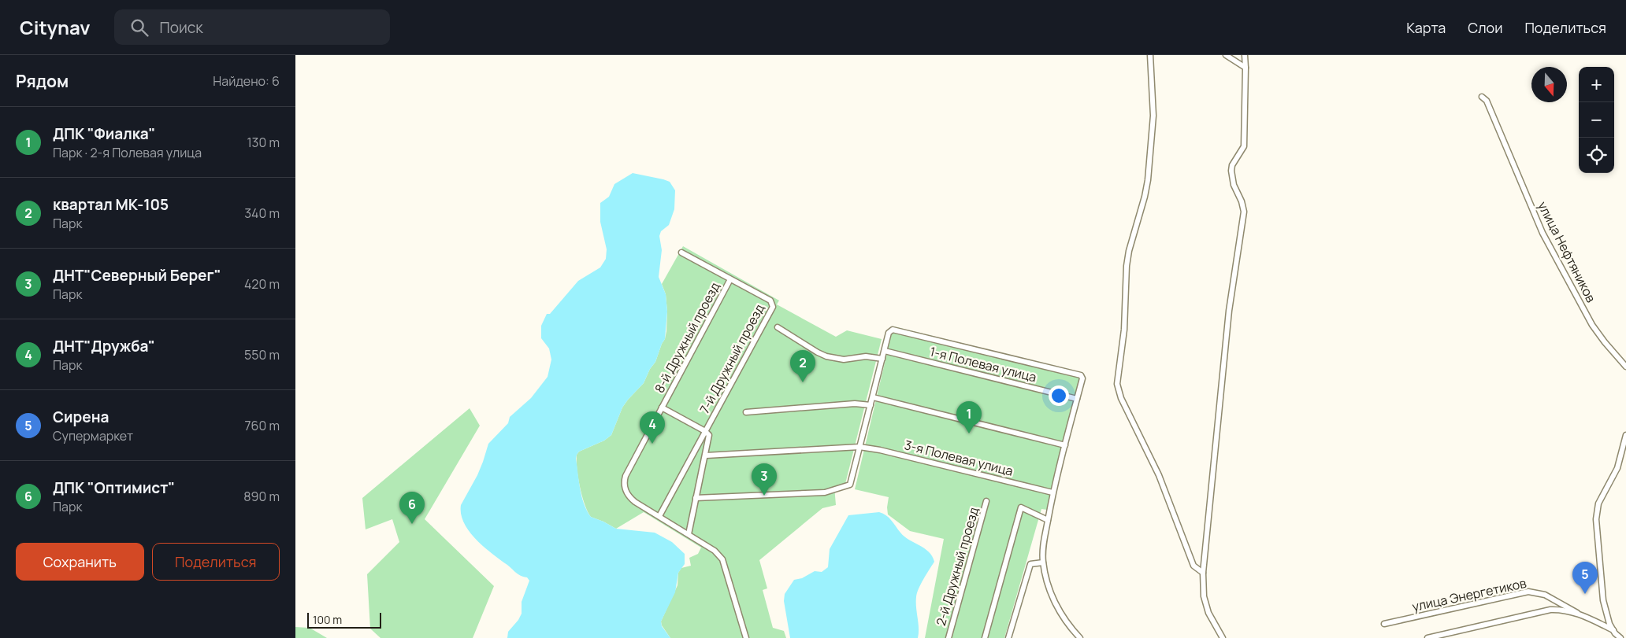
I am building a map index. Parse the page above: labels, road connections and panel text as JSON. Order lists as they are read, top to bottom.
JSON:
{
  "streets": {
    "street": [
      "улица Нефтяников",
      "8-й Дружный проезд",
      "7-й Дружный проезд",
      "1-я Полевая улица",
      "3-я Полевая улица",
      "2-й Дружный проезд",
      "улица Энергетиков"
    ]
  },
  "crossings": [
    ["8-й Дружный проезд", "7-й Дружный проезд"]
  ],
  "scale_bar": "100 m",
  "north": "bottom",
  "page": {
    "header": "Citynav",
    "search": "Поиск",
    "nav": ["Карта", "Слои", "Поделиться"],
    "heading": ["Рядом", "Найдено: 6"],
    "map_buttons": ["+", "−"],
    "list": [
      {
        "mark": "1",
        "name": "ДПК \"Фиалка\"",
        "note": "Парк · 2-я Полевая улица",
        "value": "130 m"
      },
      {
        "mark": "2",
        "name": "квартал МК-105",
        "note": "Парк",
        "value": "340 m"
      },
      {
        "mark": "3",
        "name": "ДНТ\"Северный Берег\"",
        "note": "Парк",
        "value": "420 m"
      },
      {
        "mark": "4",
        "name": "ДНТ\"Дружба\"",
        "note": "Парк",
        "value": "550 m"
      },
      {
        "mark": "5",
        "name": "Сирена",
        "note": "Супермаркет",
        "value": "760 m"
      },
      {
        "mark": "6",
        "name": "ДПК \"Оптимист\"",
        "note": "Парк",
        "value": "890 m"
      }
    ],
    "pins": [
      "2",
      "1",
      "4",
      "3",
      "6",
      "5"
    ],
    "buttons": ["Сохранить", "Поделиться"],
    "scale": "100 m"
  }
}
